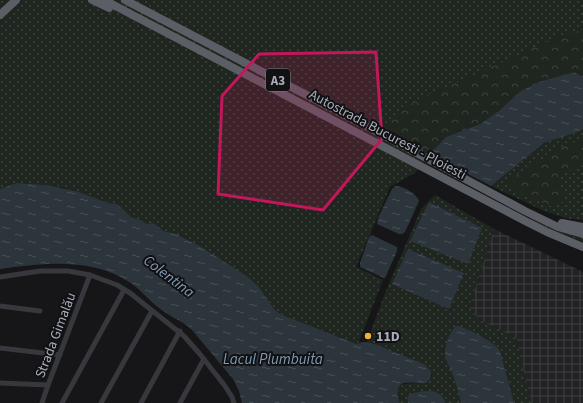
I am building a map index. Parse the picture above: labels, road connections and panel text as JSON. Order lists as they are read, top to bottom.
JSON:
{
  "streets": {
    "highway": ["A3", "Autostrada Bucuresti - Ploiesti"],
    "street": ["Strada Gimalău"]
  },
  "crossings": [
    ["A3", "Autostrada Bucuresti - Ploiesti"]
  ],
  "water": ["Colentina", "Lacul Plumbuita"],
  "places": ["11D"]
}
